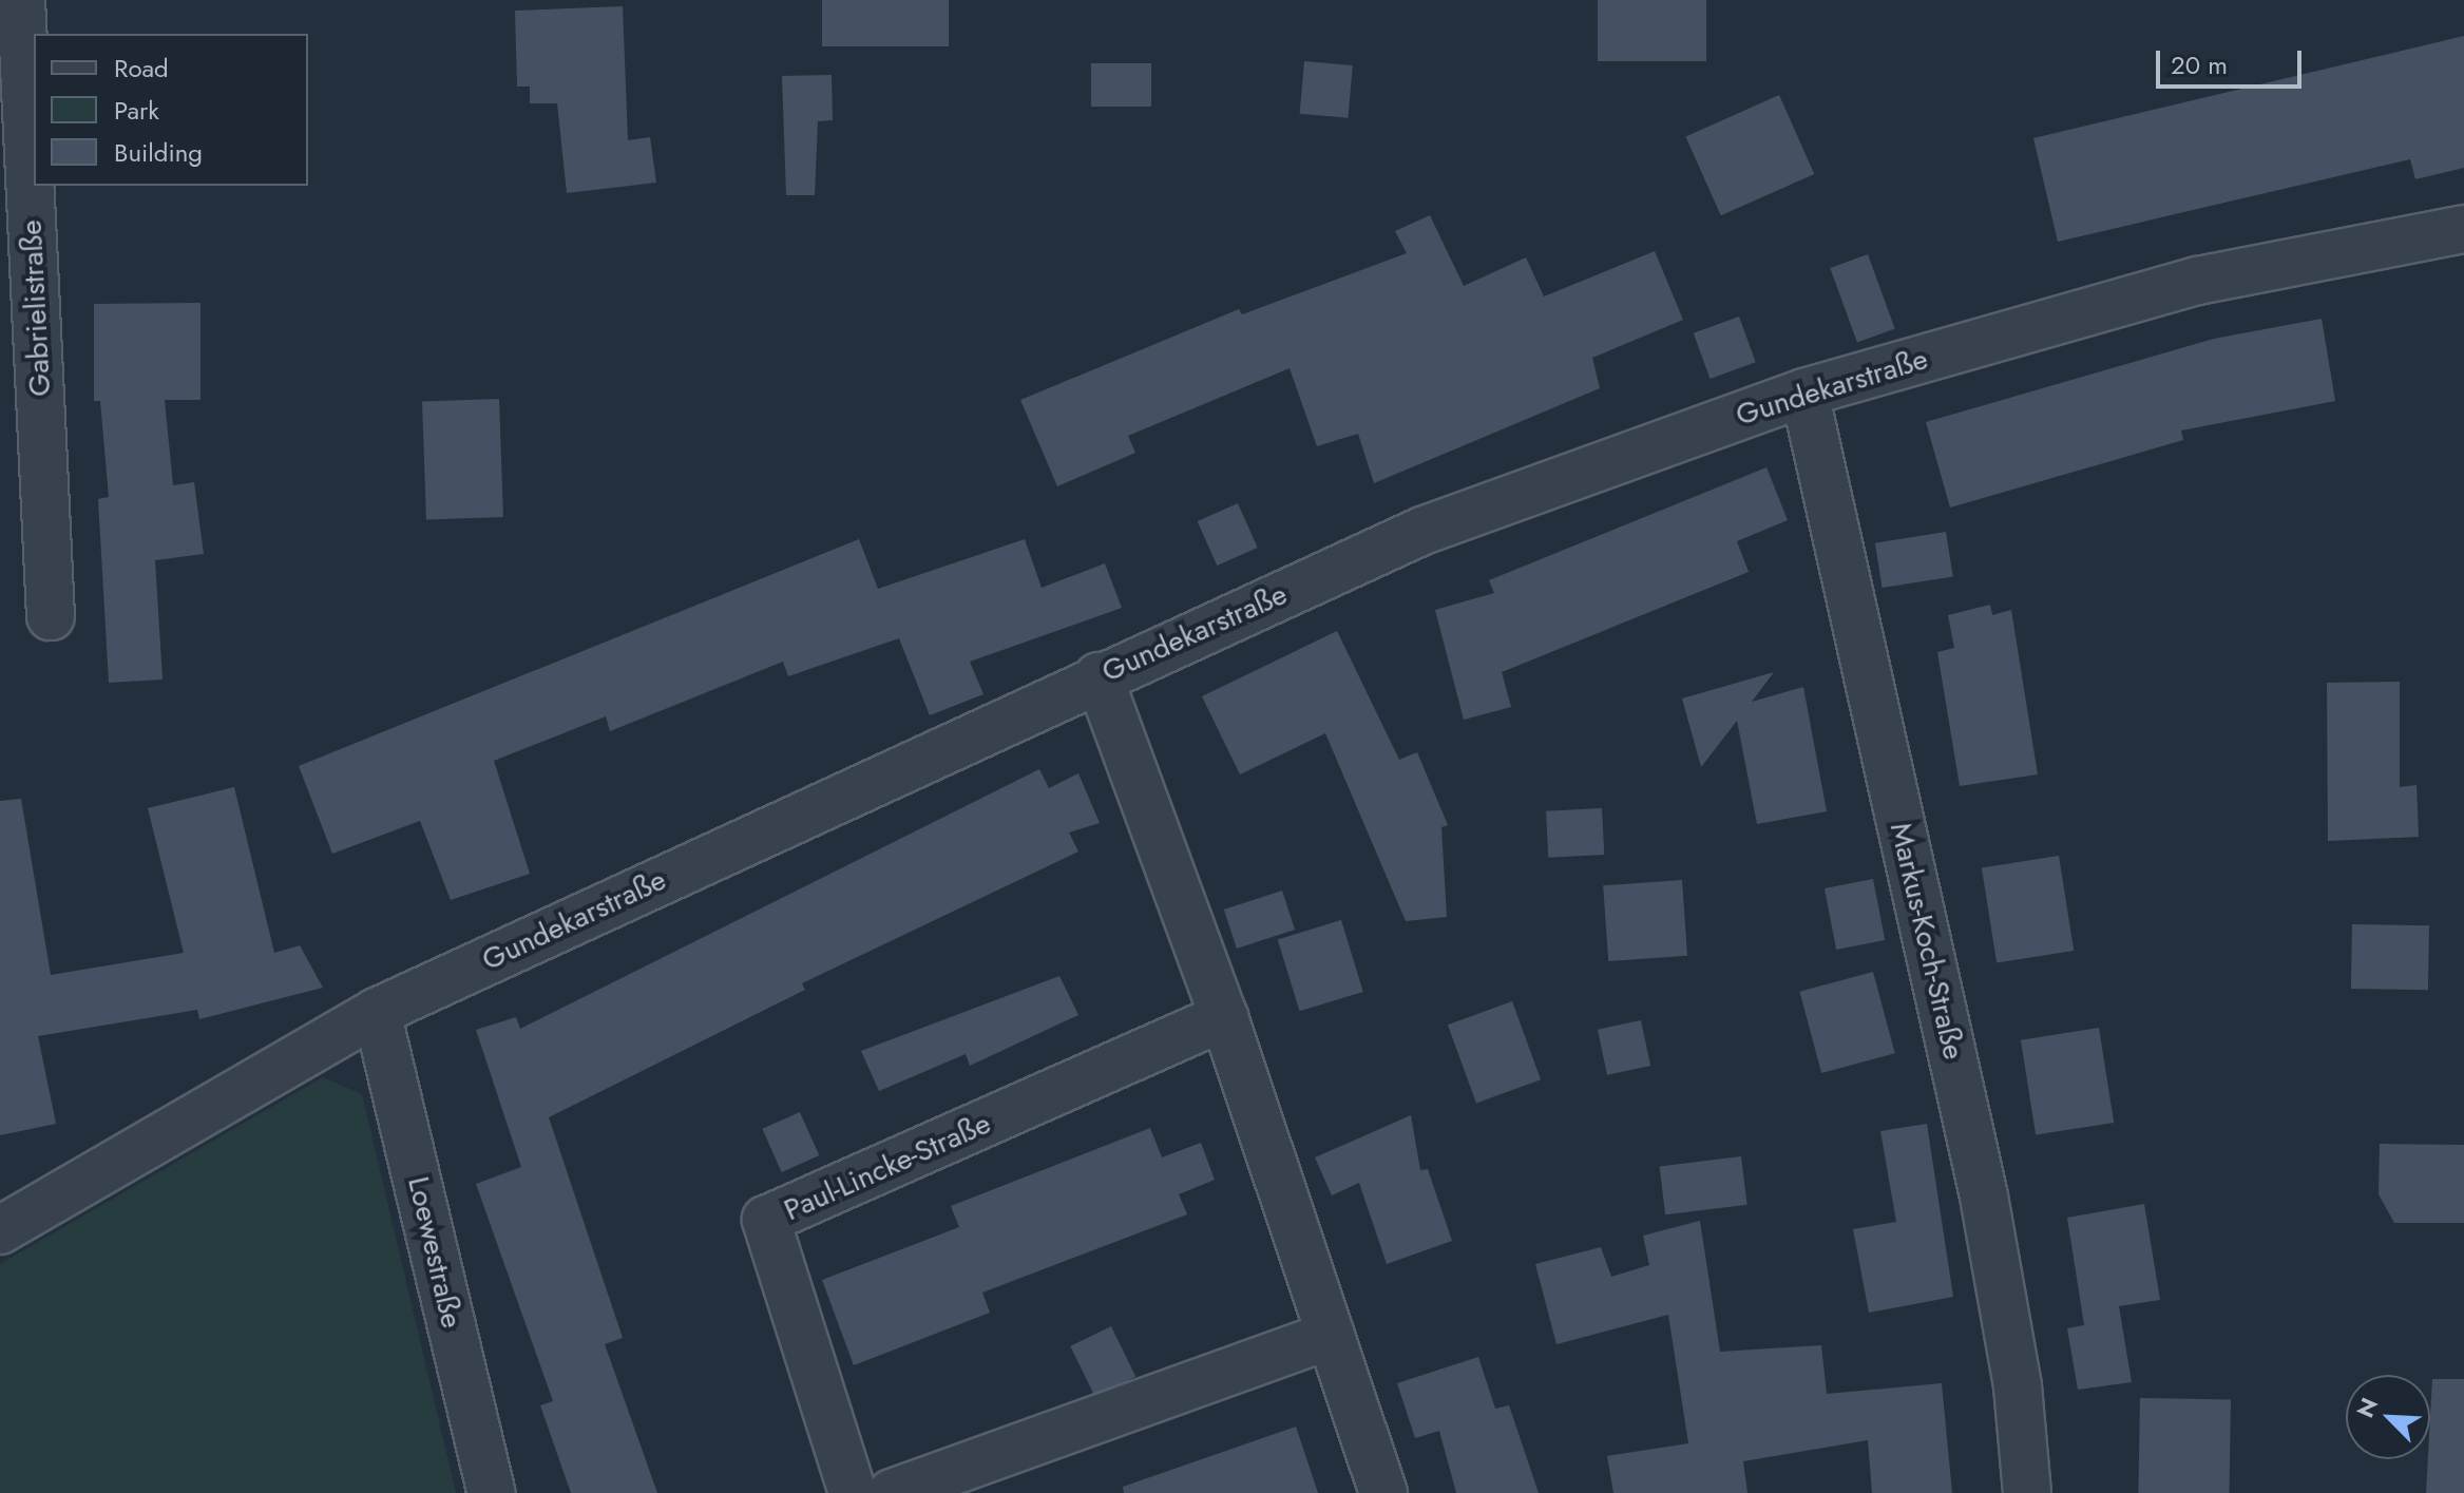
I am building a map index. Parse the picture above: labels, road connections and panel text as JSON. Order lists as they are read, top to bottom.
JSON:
{
  "streets": {
    "street": [
      "Gabrielistraße",
      "Gundekarstraße",
      "Markus-Koch-Straße",
      "Paul-Lincke-Straße",
      "Loewestraße"
    ]
  },
  "crossings": [
    ["Gundekarstraße", "Markus-Koch-Straße"],
    ["Gundekarstraße", "Loewestraße"]
  ],
  "legend": ["Road", "Park", "Building"],
  "scale_bar": "20 m",
  "north": "top left"
}
